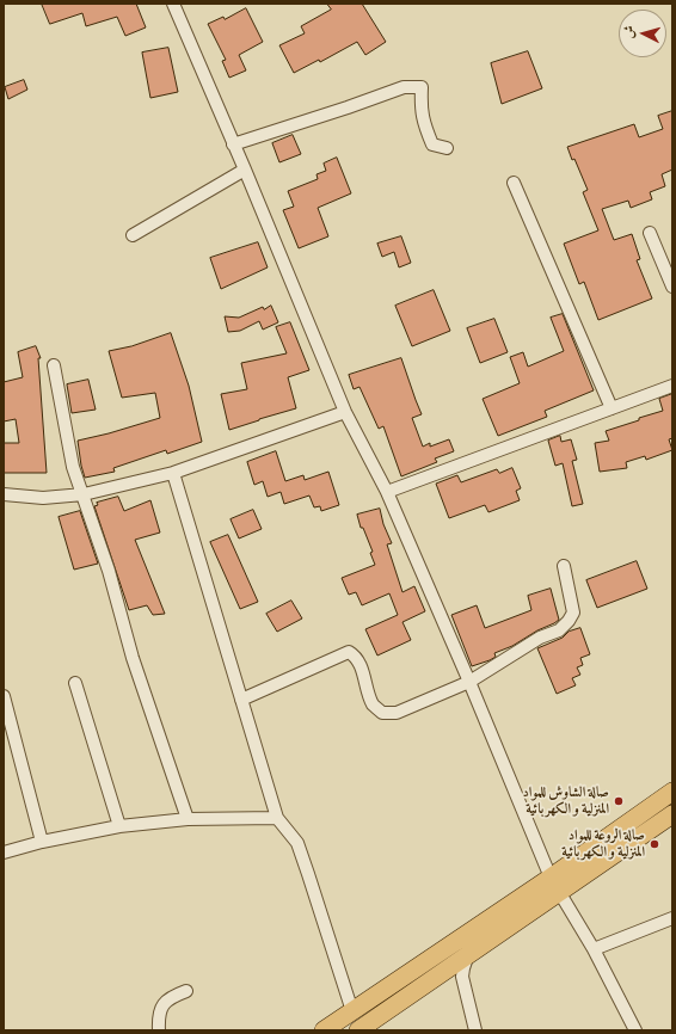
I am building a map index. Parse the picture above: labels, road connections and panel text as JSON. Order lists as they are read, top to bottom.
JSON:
{
  "places": ["صالة الشاوش للمواد المنزلية و الكهربائية", "صالة الروعة للمواد المنزلية و الكهربائية"],
  "north": "left"
}
